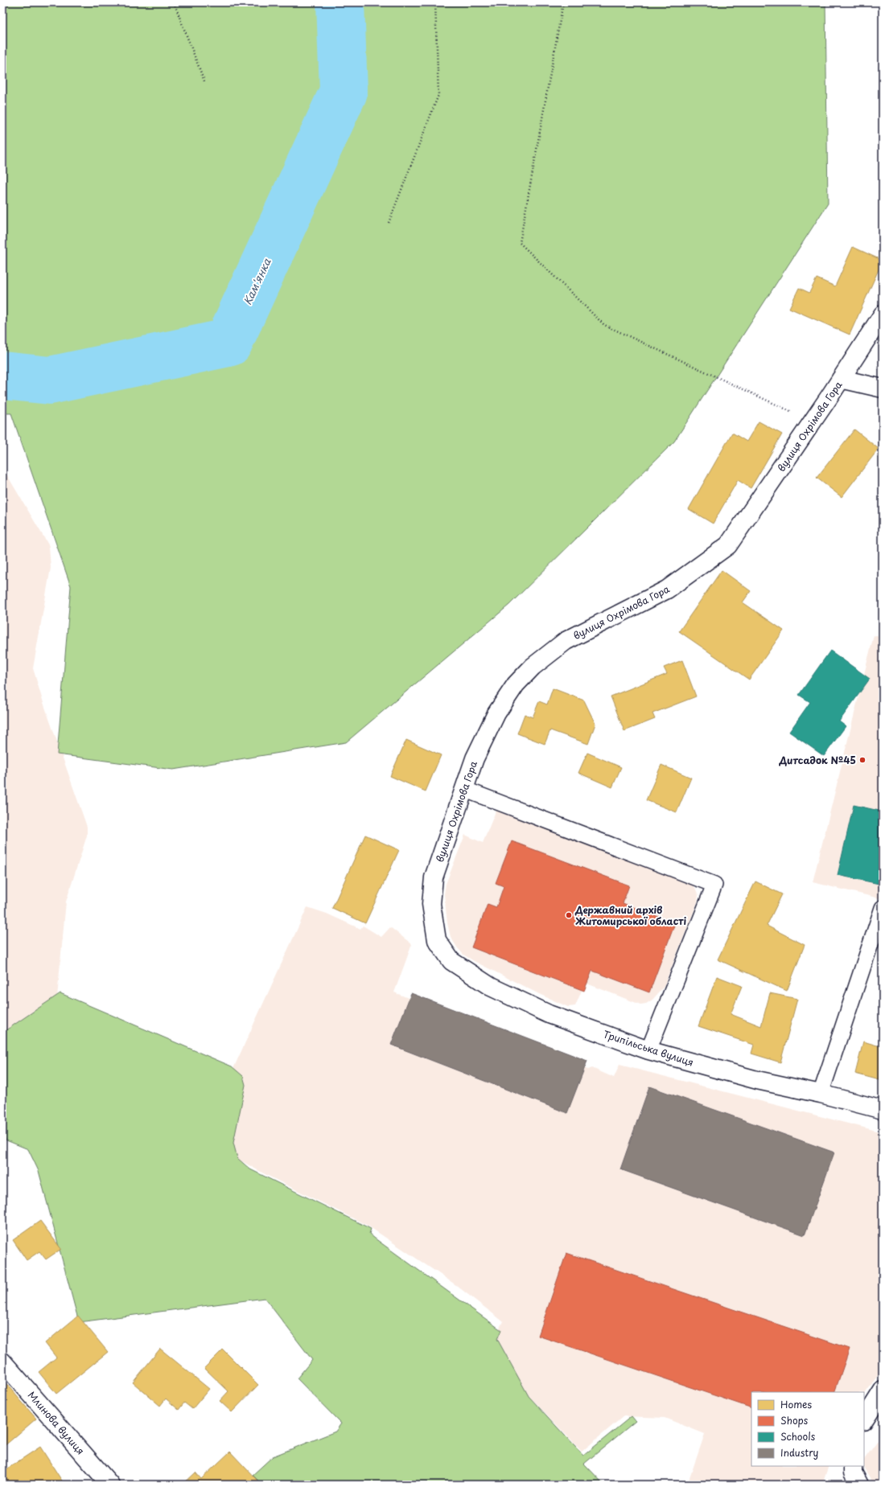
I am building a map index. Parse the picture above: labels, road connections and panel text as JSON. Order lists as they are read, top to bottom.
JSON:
{
  "streets": {
    "street": ["вулиця Охрімова Гора", "Трипільська вулиця", "Млинова вулиця"]
  },
  "crossings": [
    ["вулиця Охрімова Гора", "Трипільська вулиця"]
  ],
  "water": ["Кам'янка"],
  "places": ["Дитсадок №45", "Державний архів Житомирської області"],
  "legend": [
    "Homes",
    "Shops",
    "Schools",
    "Industry"
  ]
}
